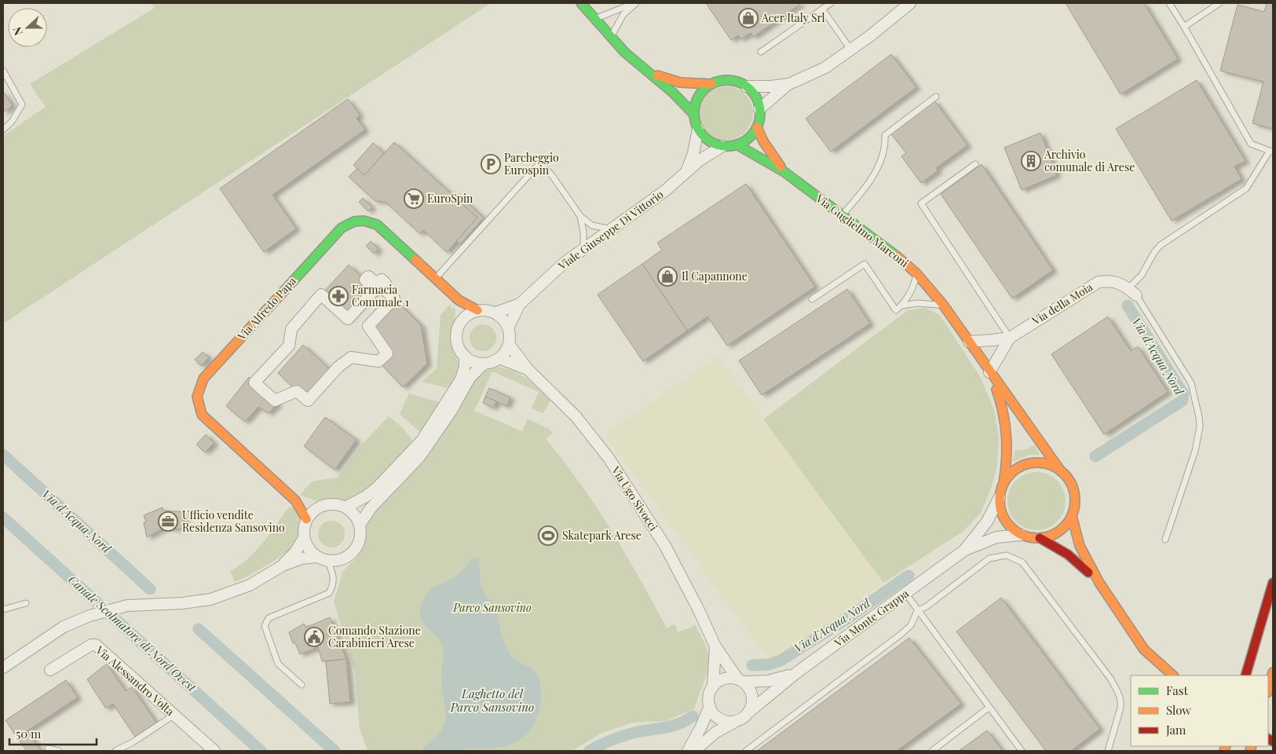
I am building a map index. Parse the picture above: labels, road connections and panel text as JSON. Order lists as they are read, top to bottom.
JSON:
{
  "streets": {
    "main road": ["Via Guglielmo Marconi", "Via Alfredo Papa"],
    "street": [
      "Viale Giuseppe Di Vittorio",
      "Via della Moia",
      "Via Ugo Sivocci",
      "Via Monte Grappa",
      "Via Alessandro Volta"
    ]
  },
  "crossings": [
    ["Viale Giuseppe Di Vittorio", "Via Guglielmo Marconi"],
    ["Viale Giuseppe Di Vittorio", "Via Alfredo Papa"],
    ["Viale Giuseppe Di Vittorio", "Via Ugo Sivocci"],
    ["Via Guglielmo Marconi", "Via della Moia"],
    ["Via Guglielmo Marconi", "Via Monte Grappa"],
    ["Via Alfredo Papa", "Via Ugo Sivocci"],
    ["Via Ugo Sivocci", "Via Monte Grappa"]
  ],
  "water": ["Via d'Acqua Nord", "Canale Scolmatore di Nord Ovest", "Laghetto del Parco Sansovino"],
  "parks": ["Parco Sansovino"],
  "places": {
    "shop": ["Acer Italy Srl", "Il Capannone"],
    "building": ["Archivio comunale di Arese"],
    "parking": ["Parcheggio Eurospin"],
    "supermarket": ["EuroSpin"],
    "pharmacy": ["Farmacia Comunale 1"],
    "office": ["Ufficio vendite Residenza Sansovino"],
    "sports": ["Skatepark Arese"],
    "public building": ["Comando Stazione Carabinieri Arese"]
  },
  "legend": ["Fast", "Slow", "Jam"],
  "scale_bar": "50 m",
  "north": "left"
}
